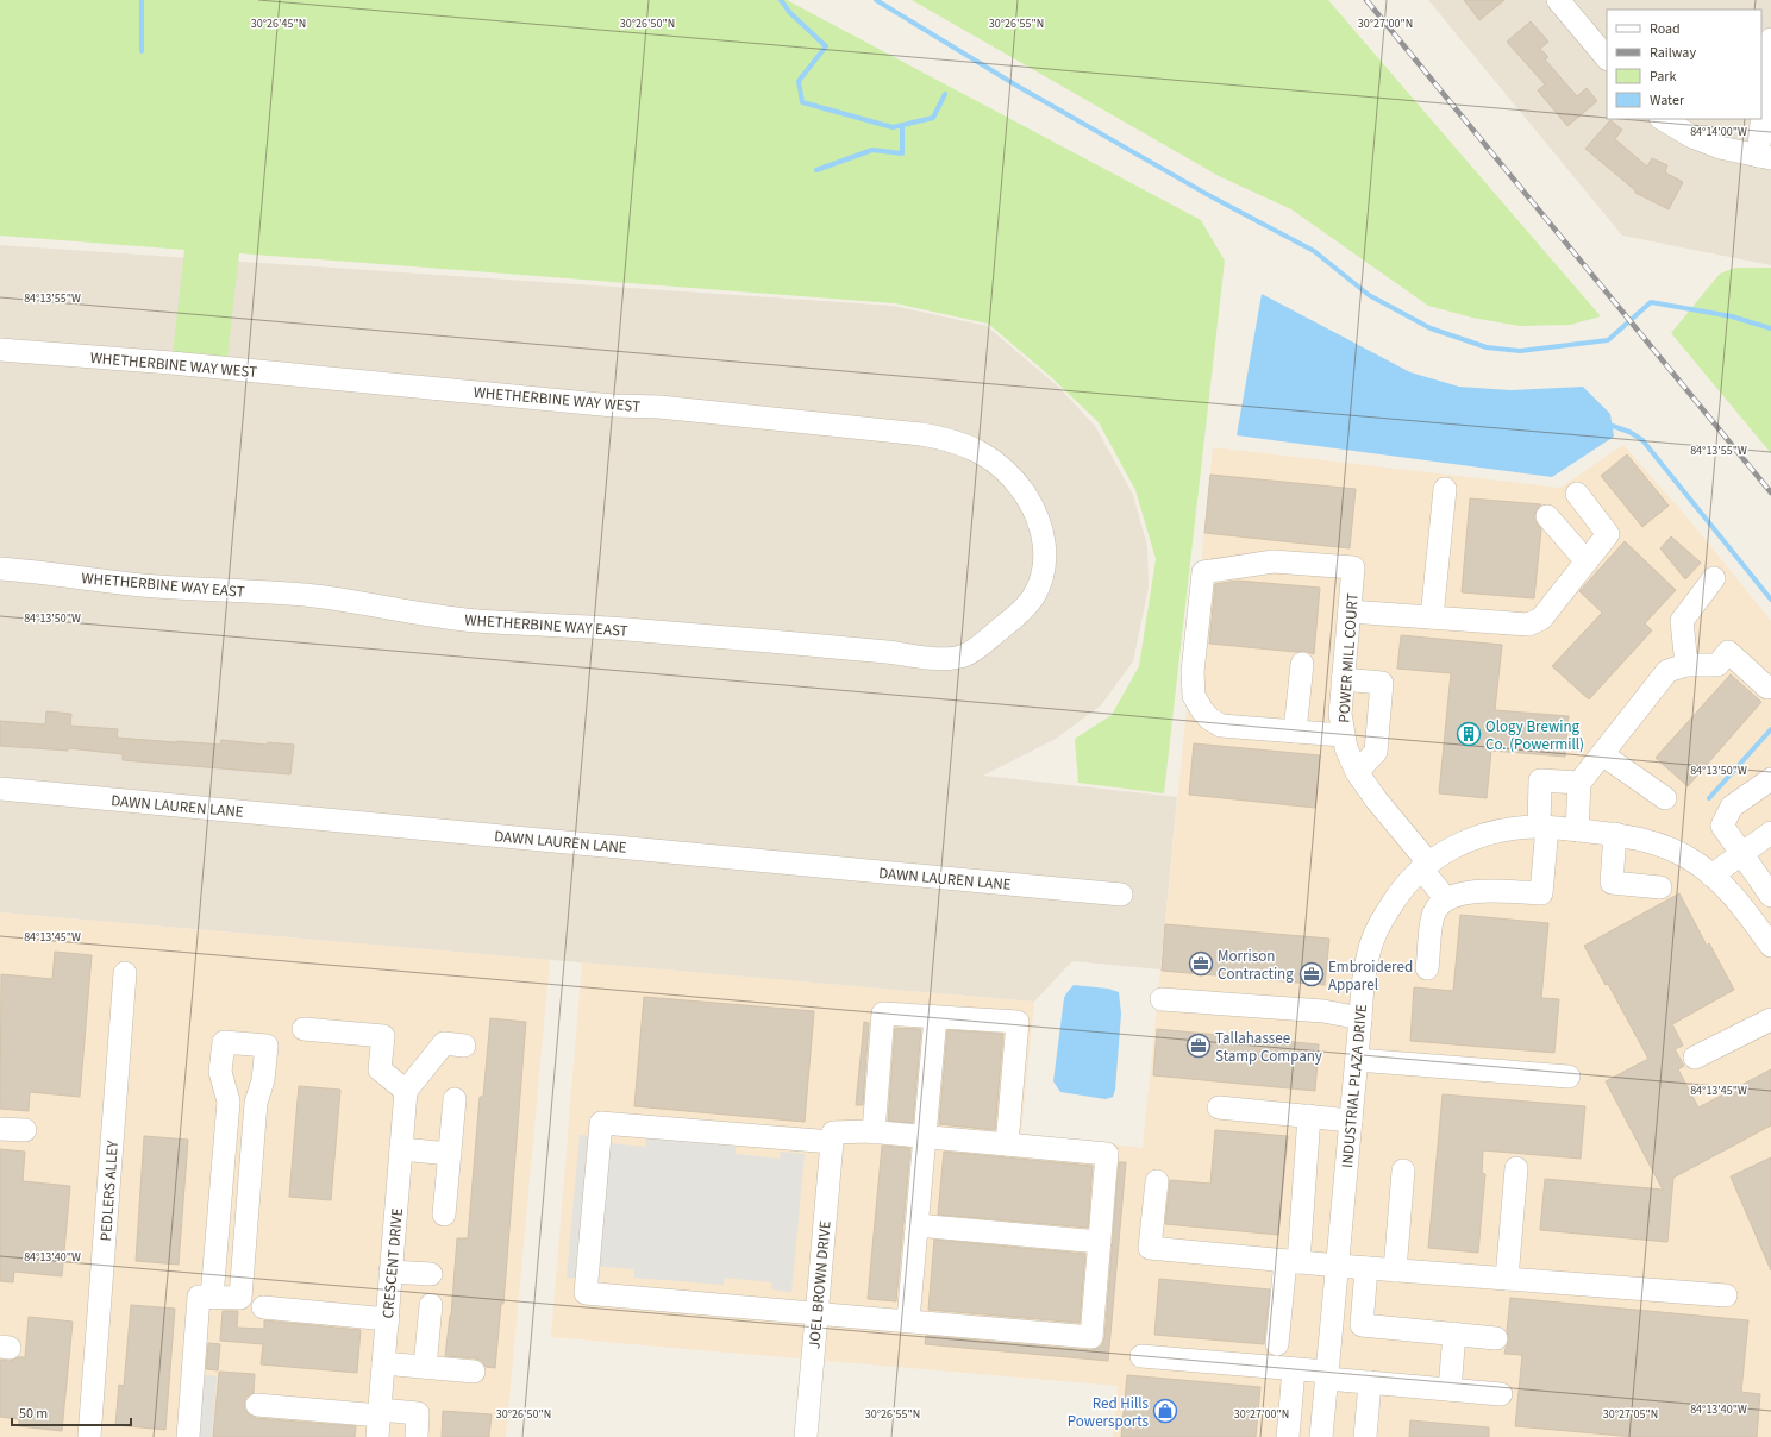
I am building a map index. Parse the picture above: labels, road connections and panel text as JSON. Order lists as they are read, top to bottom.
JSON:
{
  "streets": {
    "street": [
      "WHETHERBINE WAY WEST",
      "WHETHERBINE WAY EAST",
      "POWER MILL COURT",
      "DAWN LAUREN LANE",
      "INDUSTRIAL PLAZA DRIVE",
      "PEDLERS ALLEY",
      "CRESCENT DRIVE",
      "JOEL BROWN DRIVE"
    ]
  },
  "crossings": [
    ["WHETHERBINE WAY WEST", "WHETHERBINE WAY EAST"],
    ["POWER MILL COURT", "INDUSTRIAL PLAZA DRIVE"]
  ],
  "places": {
    "building": ["Ology Brewing Co. (Powermill)"],
    "office": ["Morrison Contracting", "Embroidered Apparel", "Tallahassee Stamp Company"],
    "shop": ["Red Hills Powersports"]
  },
  "legend": [
    "Road",
    "Railway",
    "Park",
    "Water"
  ],
  "scale_bar": "50 m",
  "coordinates": [
    "30°26'45\"N",
    "30°26'50\"N",
    "30°26'55\"N",
    "30°27'00\"N",
    "84°14'00\"W",
    "84°13'55\"W",
    "84°13'50\"W",
    "84°13'45\"W",
    "84°13'40\"W",
    "30°27'05\"N"
  ]
}
